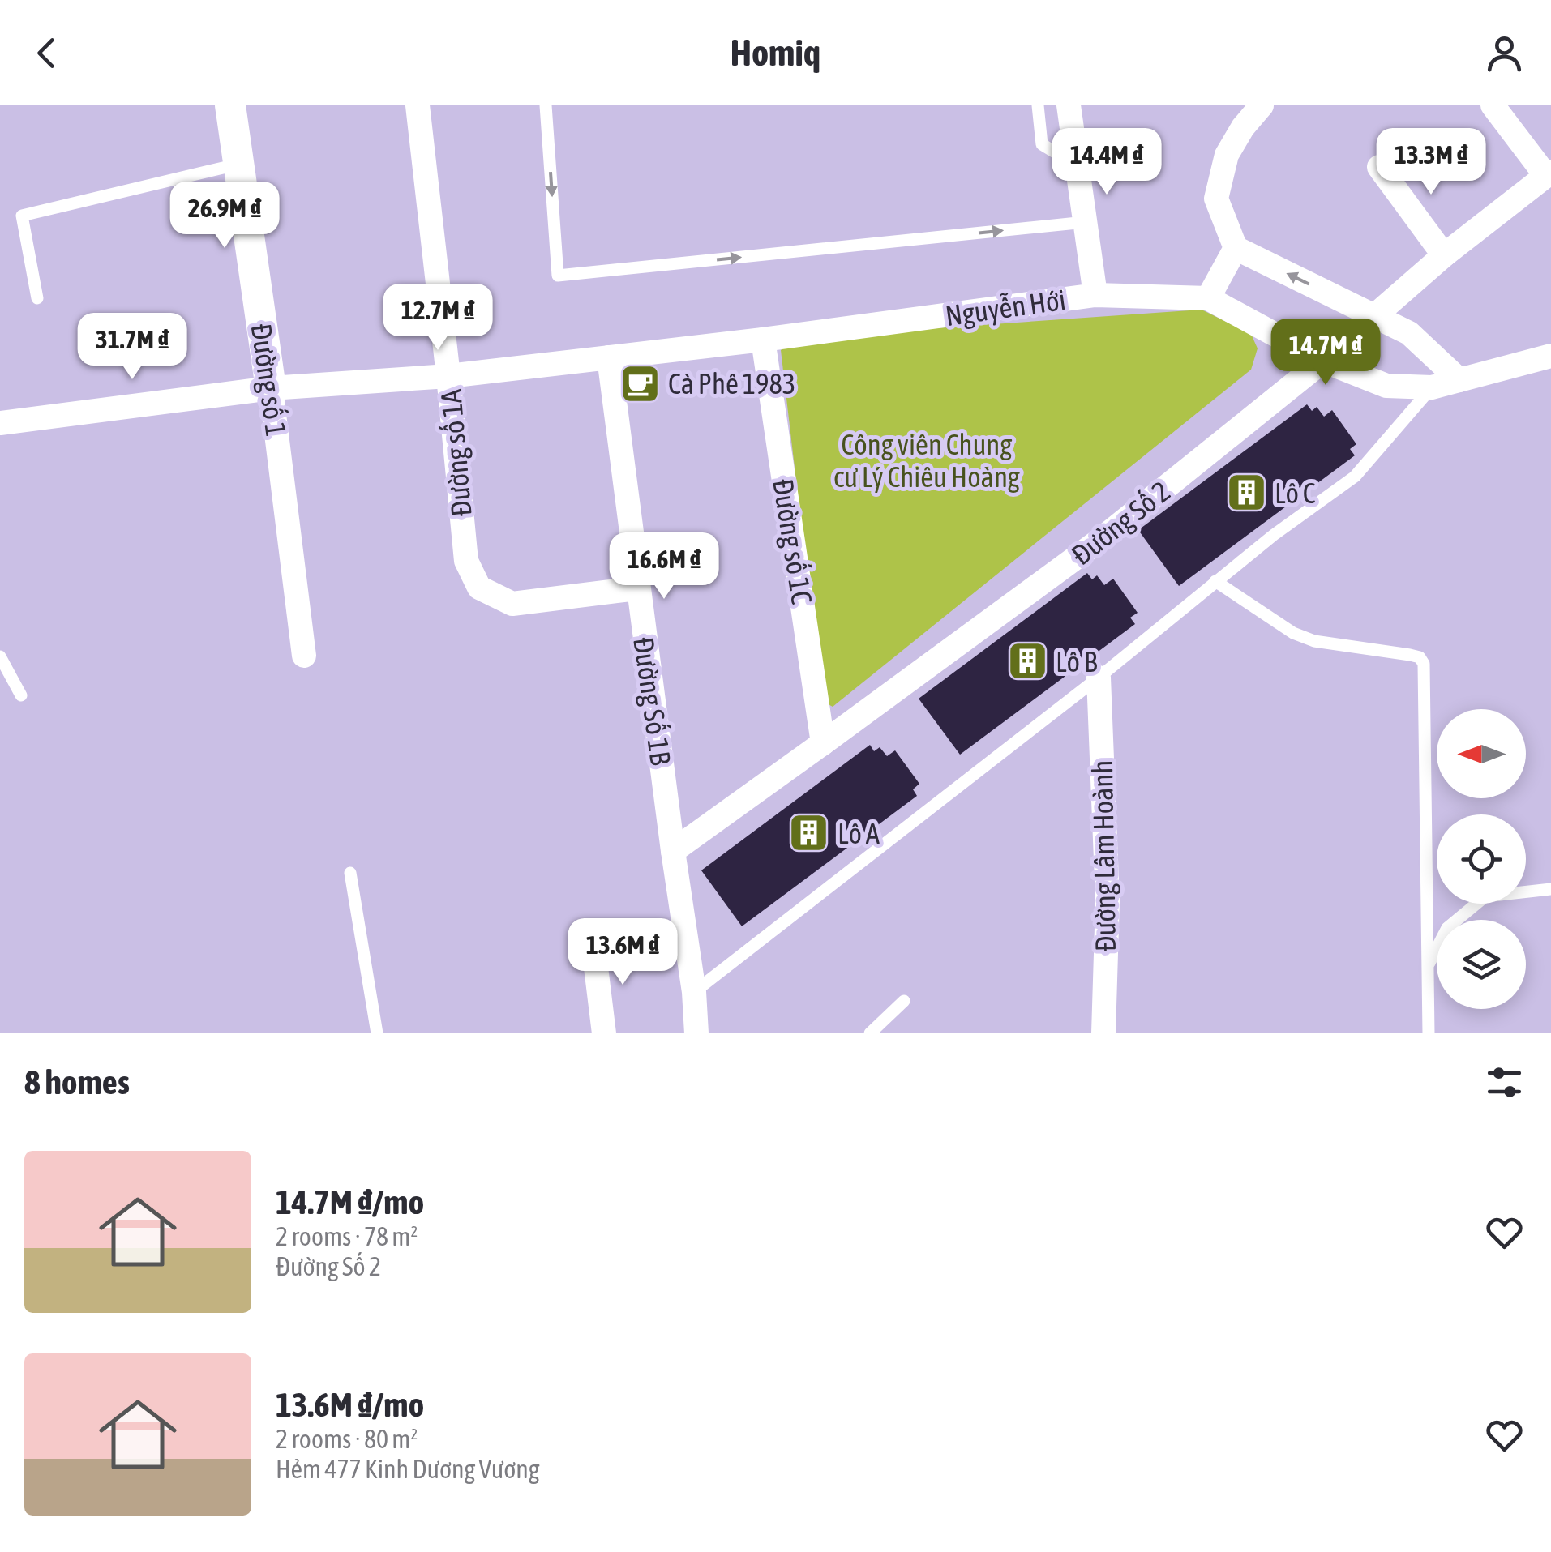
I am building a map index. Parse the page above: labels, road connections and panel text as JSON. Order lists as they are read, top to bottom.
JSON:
{
  "streets": {
    "street": [
      "Nguyễn Hới",
      "Đường số 1",
      "Đường số 1A",
      "Đường Số 2",
      "Đường số 1C",
      "Đường Số 1B",
      "Đường Lâm Hoành"
    ]
  },
  "crossings": [
    ["Nguyễn Hới", "Đường số 1"],
    ["Nguyễn Hới", "Đường số 1A"],
    ["Nguyễn Hới", "Đường Số 2"],
    ["Nguyễn Hới", "Đường số 1C"],
    ["Nguyễn Hới", "Đường Số 1B"],
    ["Đường số 1A", "Đường Số 1B"],
    ["Đường Số 2", "Đường số 1C"],
    ["Đường Số 2", "Đường Số 1B"]
  ],
  "parks": ["Công viên Chung cư Lý Chiêu Hoàng"],
  "places": {
    "cafe": ["Cà Phê 1983"],
    "building": ["Lô C", "Lô B", "Lô A"]
  },
  "north": "left",
  "page": {
    "header": "Homiq",
    "price": [
      "14.4M ₫",
      "13.3M ₫",
      "26.9M ₫",
      "12.7M ₫",
      "31.7M ₫",
      "14.7M ₫",
      "16.6M ₫",
      "13.6M ₫"
    ],
    "heading": "8 homes",
    "list": [
      {
        "name": "14.7M ₫/mo",
        "note": "2 rooms · 78 m² · Đường Số 2"
      },
      {
        "name": "13.6M ₫/mo",
        "note": "2 rooms · 80 m² · Hẻm 477 Kinh Dương Vương"
      }
    ]
  }
}
